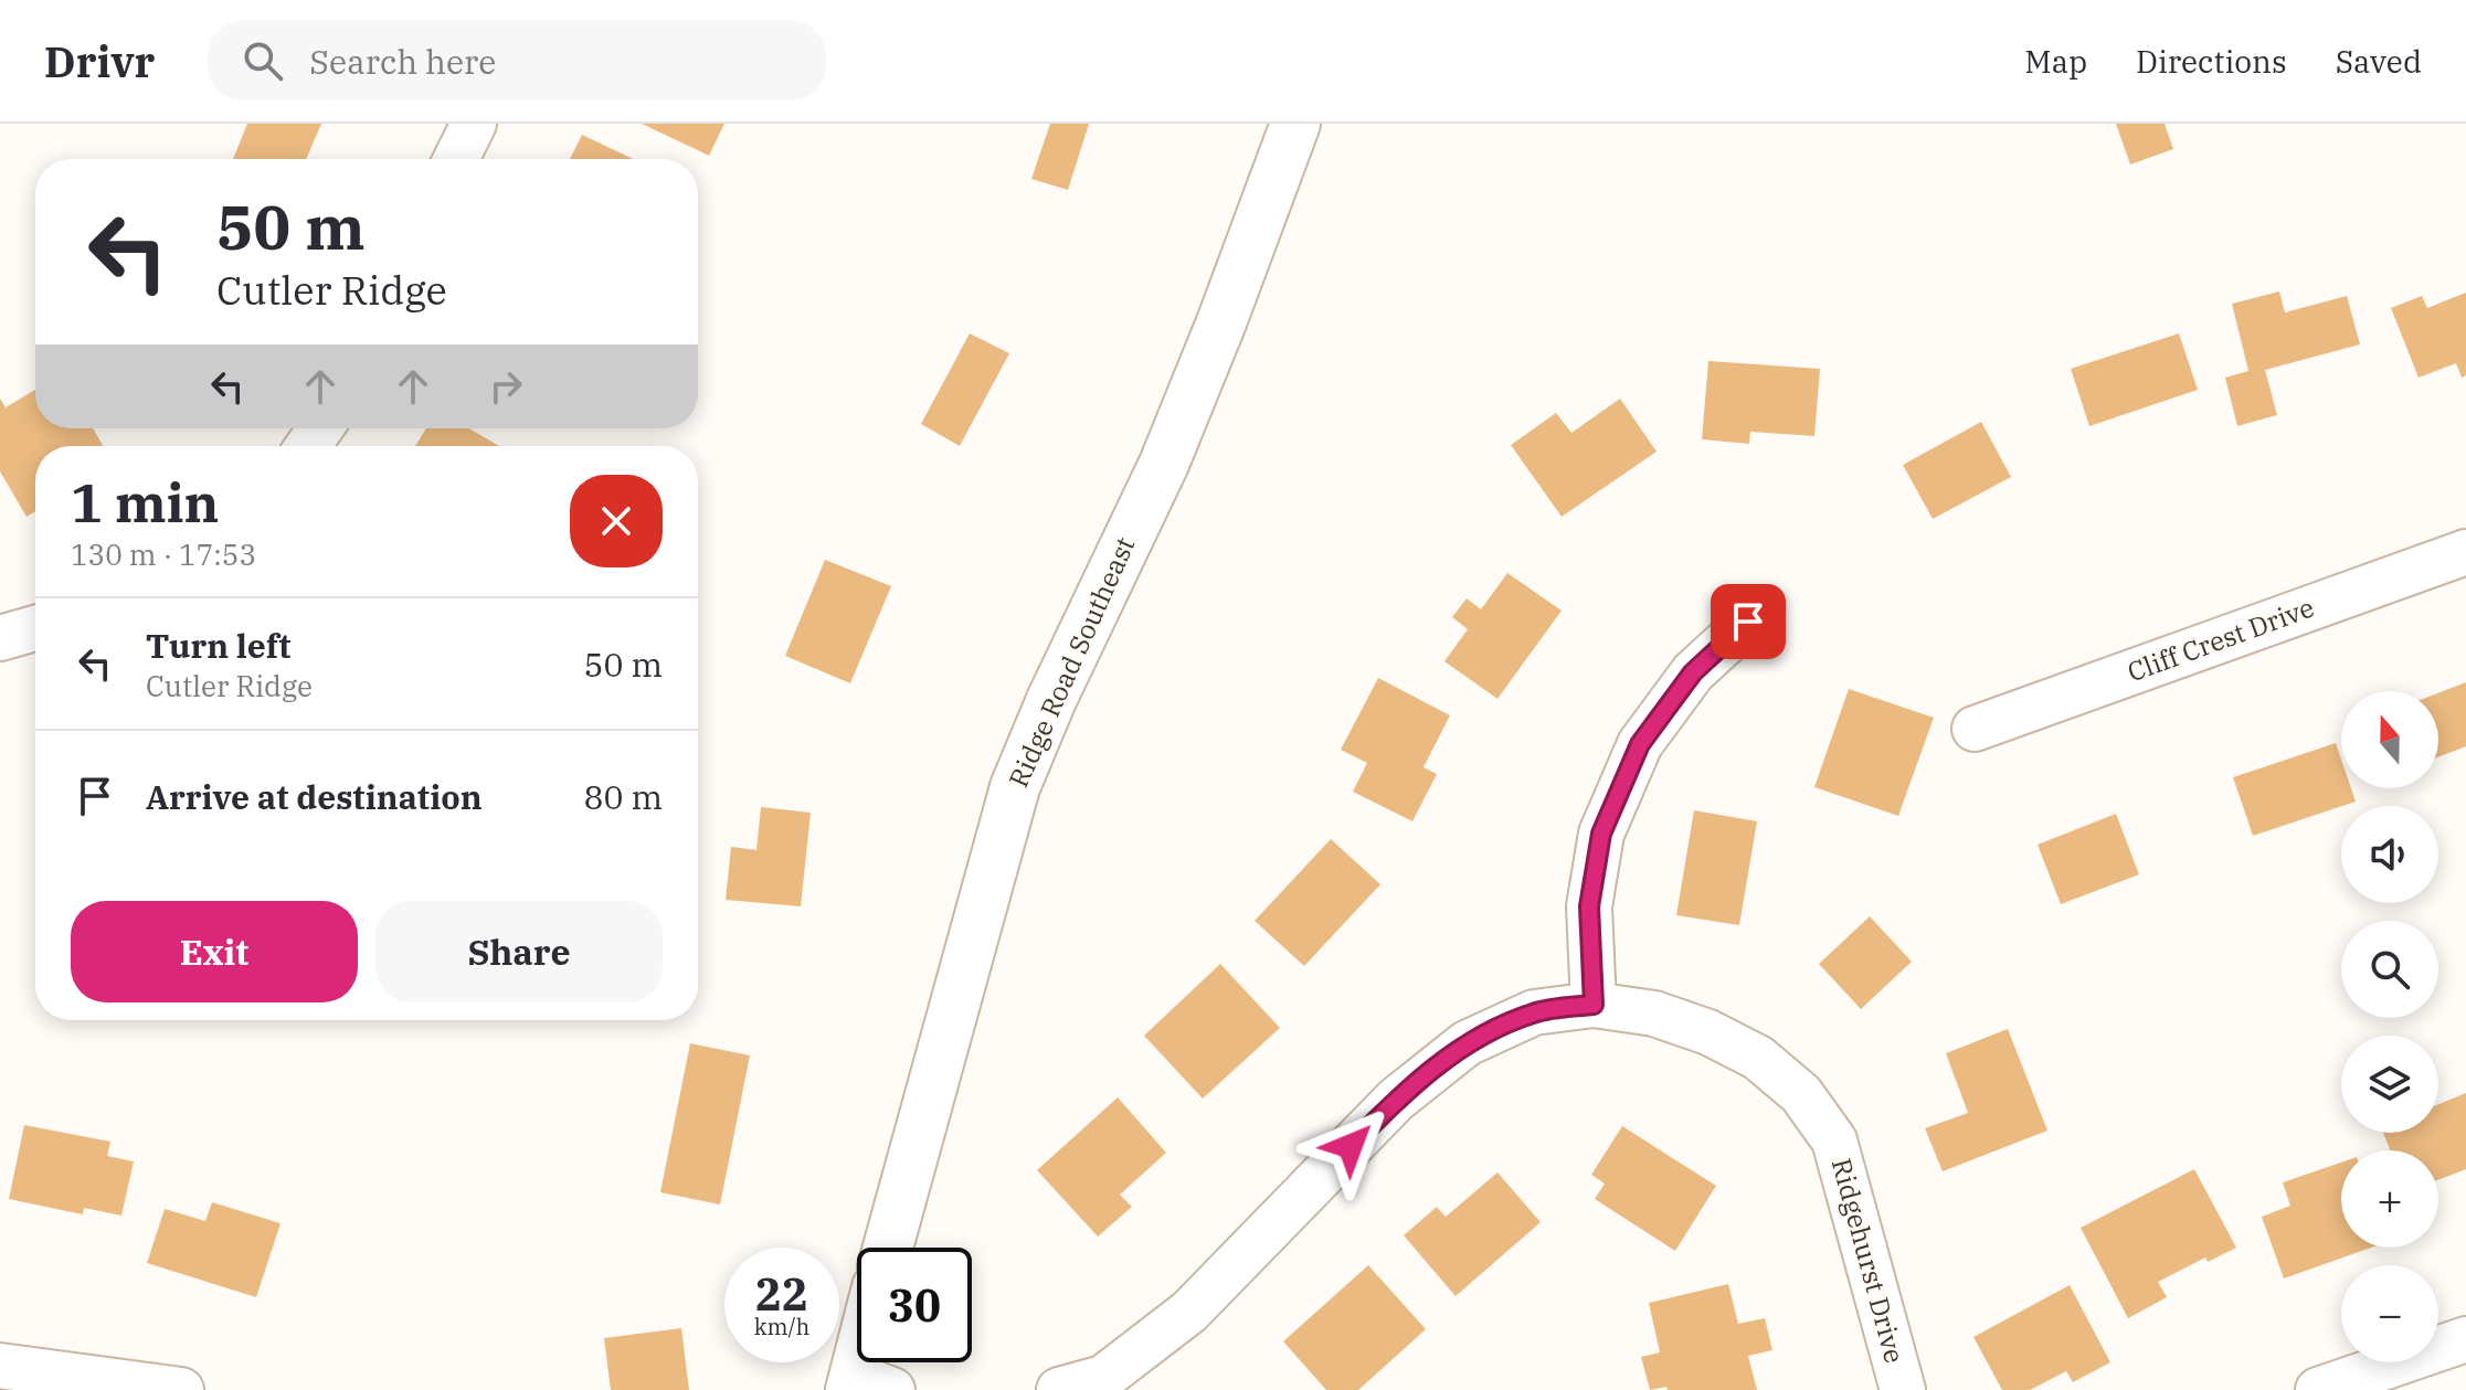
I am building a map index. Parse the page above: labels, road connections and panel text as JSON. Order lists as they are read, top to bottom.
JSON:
{
  "streets": {
    "street": ["Cliff Crest Drive", "Ridge Road Southeast", "Ridgehurst Drive"]
  },
  "north": "top",
  "page": {
    "header": "Drivr",
    "search": "Search here",
    "nav": ["Map", "Directions", "Saved"],
    "turn": ["50 m", "Cutler Ridge"],
    "heading": ["1 min", "130 m · 17:53"],
    "list": [
      {
        "name": "Turn left",
        "note": "Cutler Ridge",
        "value": "50 m"
      },
      {
        "name": "Arrive at destination",
        "value": "80 m"
      }
    ],
    "map_buttons": ["+", "−"],
    "buttons": ["Exit", "Share"],
    "speed": "22 km/h",
    "limit": "30"
  }
}
